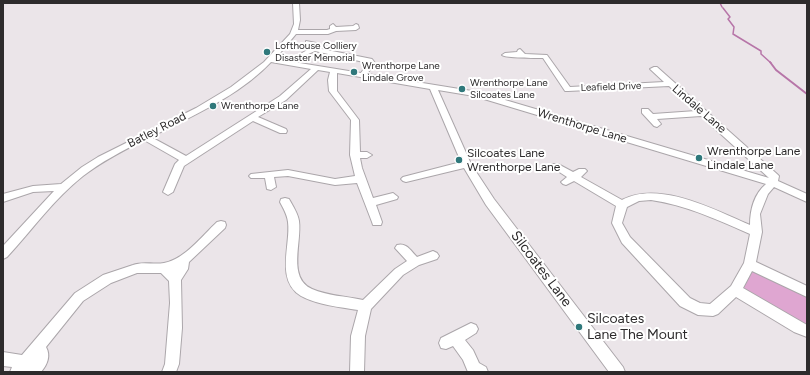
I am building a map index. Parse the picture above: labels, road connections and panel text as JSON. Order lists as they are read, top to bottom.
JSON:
{
  "streets": {
    "street": [
      "Leafield Drive",
      "Lindale Lane",
      "Wrenthorpe Lane",
      "Batley Road",
      "Silcoates Lane"
    ]
  },
  "crossings": [
    ["Leafield Drive", "Lindale Lane"],
    ["Lindale Lane", "Wrenthorpe Lane"],
    ["Wrenthorpe Lane", "Batley Road"],
    ["Wrenthorpe Lane", "Silcoates Lane"]
  ],
  "places": [
    "Lofthouse Colliery Disaster Memorial",
    "Wrenthorpe Lane Lindale Grove",
    "Wrenthorpe Lane Silcoates Lane",
    "Wrenthorpe Lane",
    "Wrenthorpe Lane Lindale Lane",
    "Silcoates Lane Wrenthorpe Lane",
    "Silcoates Lane The Mount"
  ]
}
